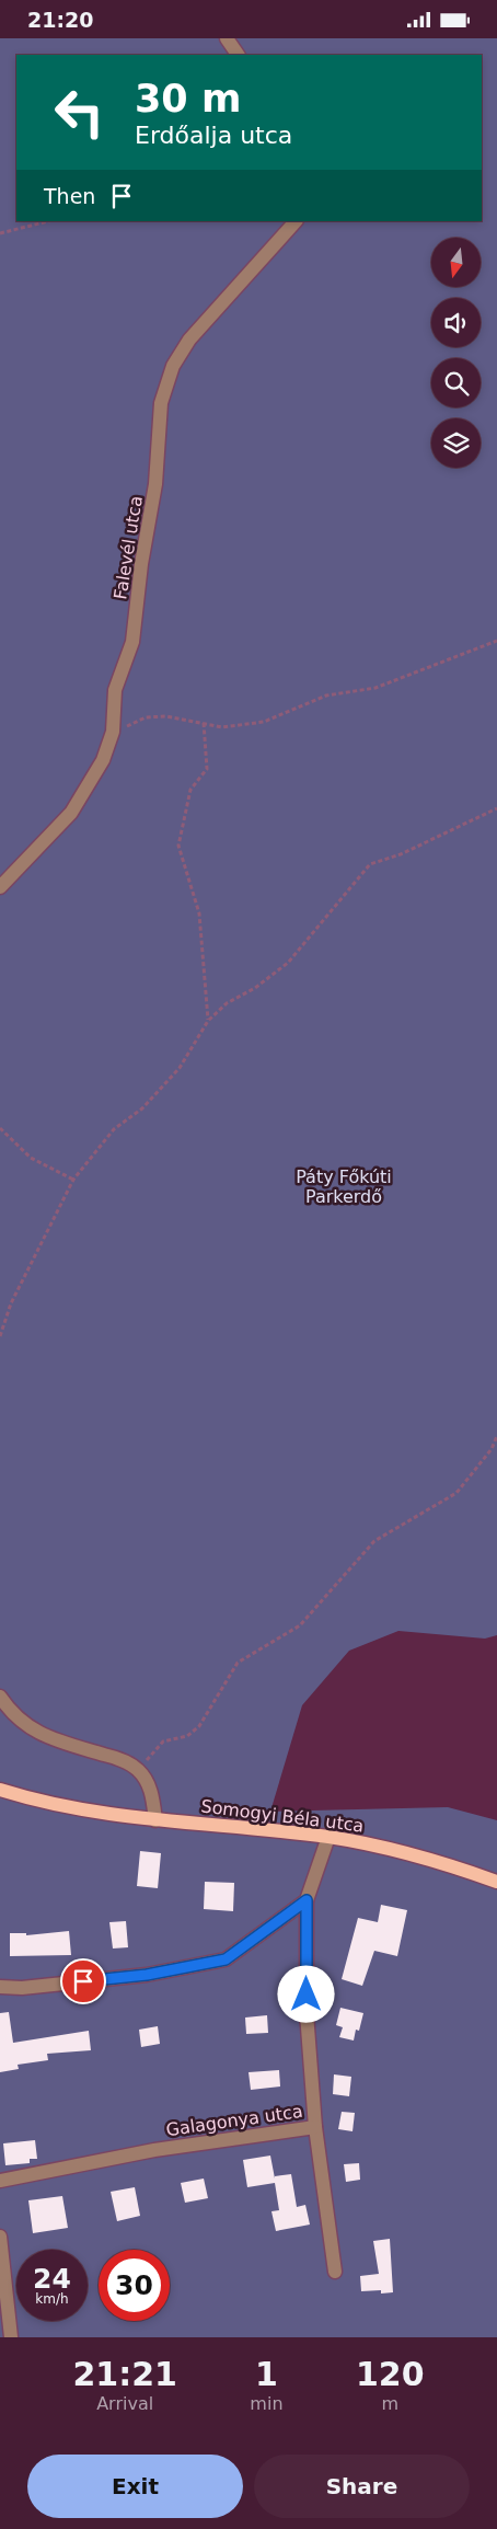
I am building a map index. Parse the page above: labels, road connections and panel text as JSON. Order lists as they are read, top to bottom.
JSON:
{
  "streets": {
    "main road": ["Somogyi Béla utca"],
    "street": ["Falevél utca", "Galagonya utca"]
  },
  "crossings": [
    ["Somogyi Béla utca", "Galagonya utca"]
  ],
  "parks": ["Páty Főkúti Parkerdő"],
  "north": "bottom",
  "page": {
    "status": "21:20",
    "turn": ["30 m", "Erdőalja utca"],
    "then": "Then",
    "speed": "24 km/h",
    "limit": "30",
    "eta": [
      "21:21",
      "Arrival",
      "1",
      "min",
      "120",
      "m"
    ],
    "buttons": ["Exit", "Share"]
  }
}
